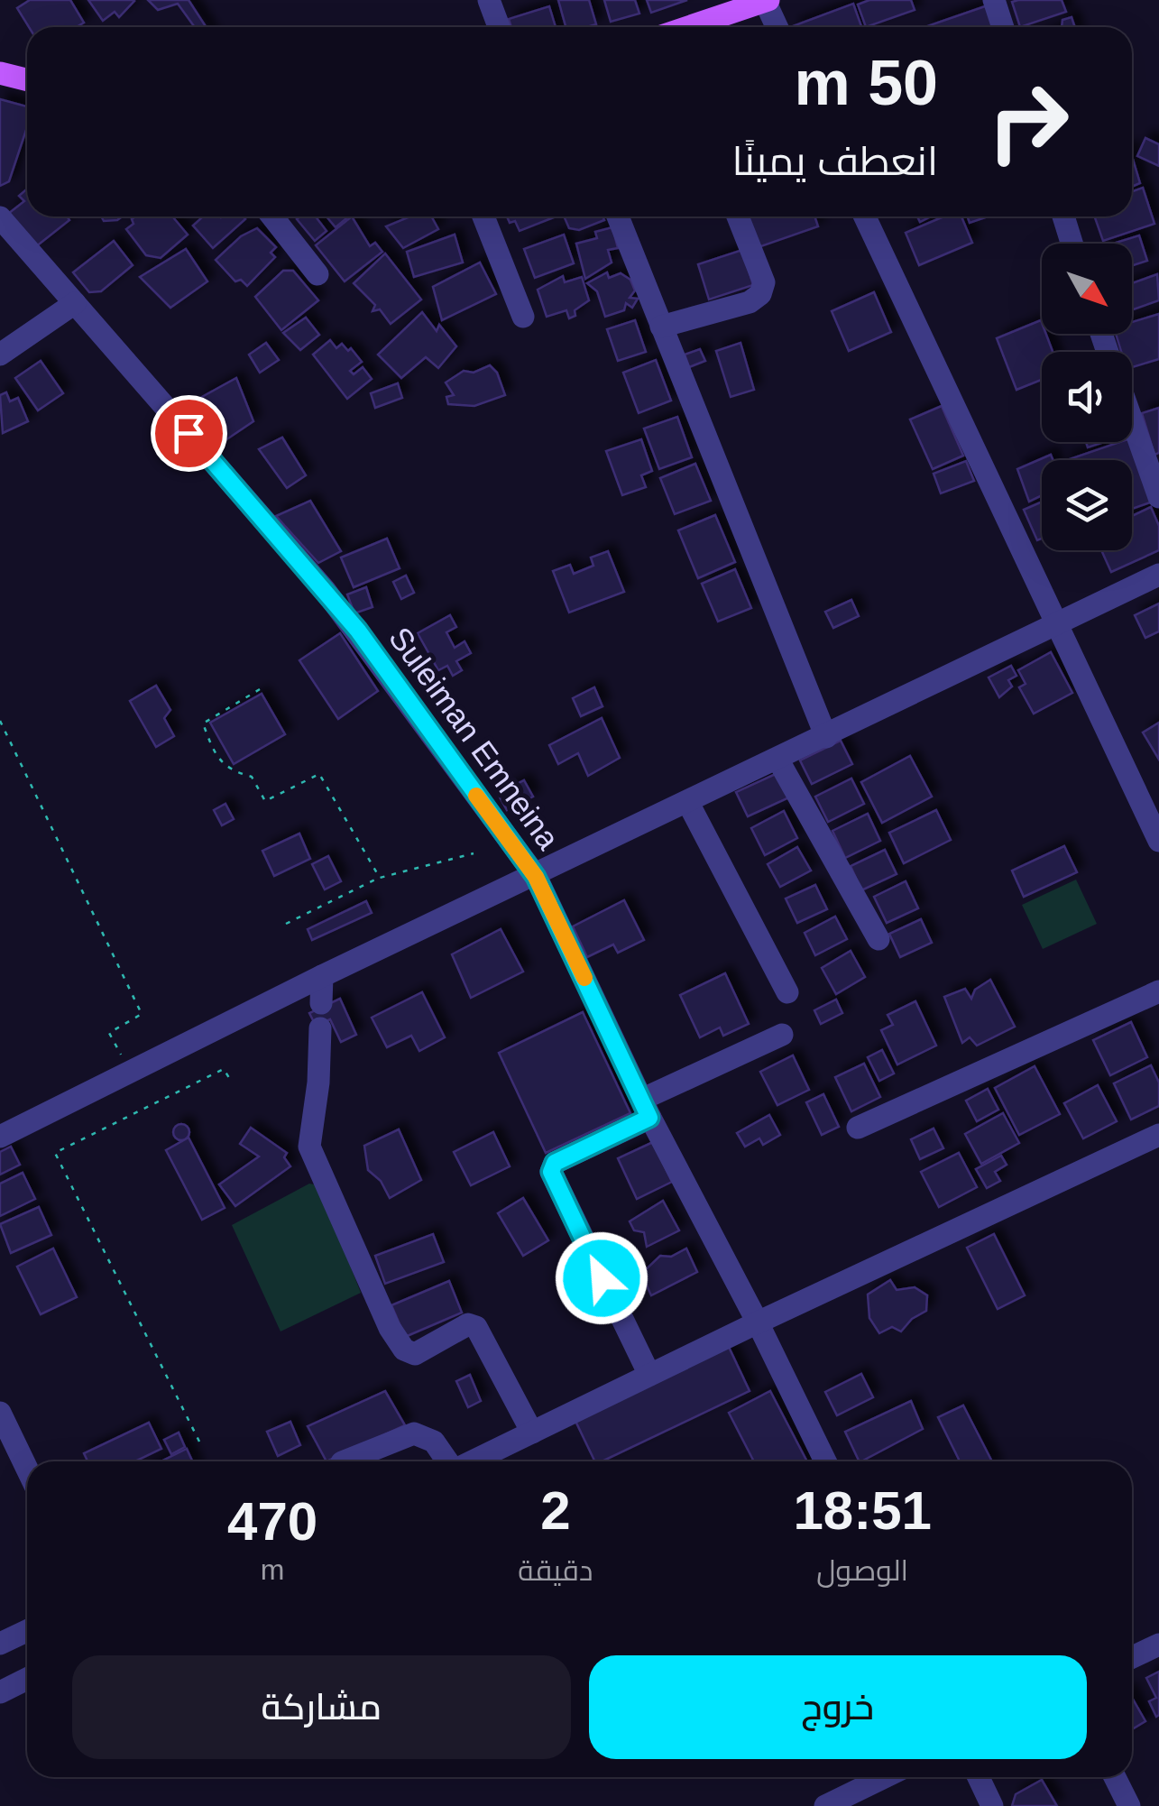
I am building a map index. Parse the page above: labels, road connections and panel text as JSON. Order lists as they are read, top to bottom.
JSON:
{
  "streets": {
    "street": ["Suleiman Emneina"]
  },
  "north": "bottom right",
  "page": {
    "turn": ["50 m", "انعطف يمينًا"],
    "eta": [
      "18:51",
      "الوصول",
      "2",
      "دقيقة",
      "470",
      "m"
    ],
    "buttons": ["خروج", "مشاركة"]
  }
}
